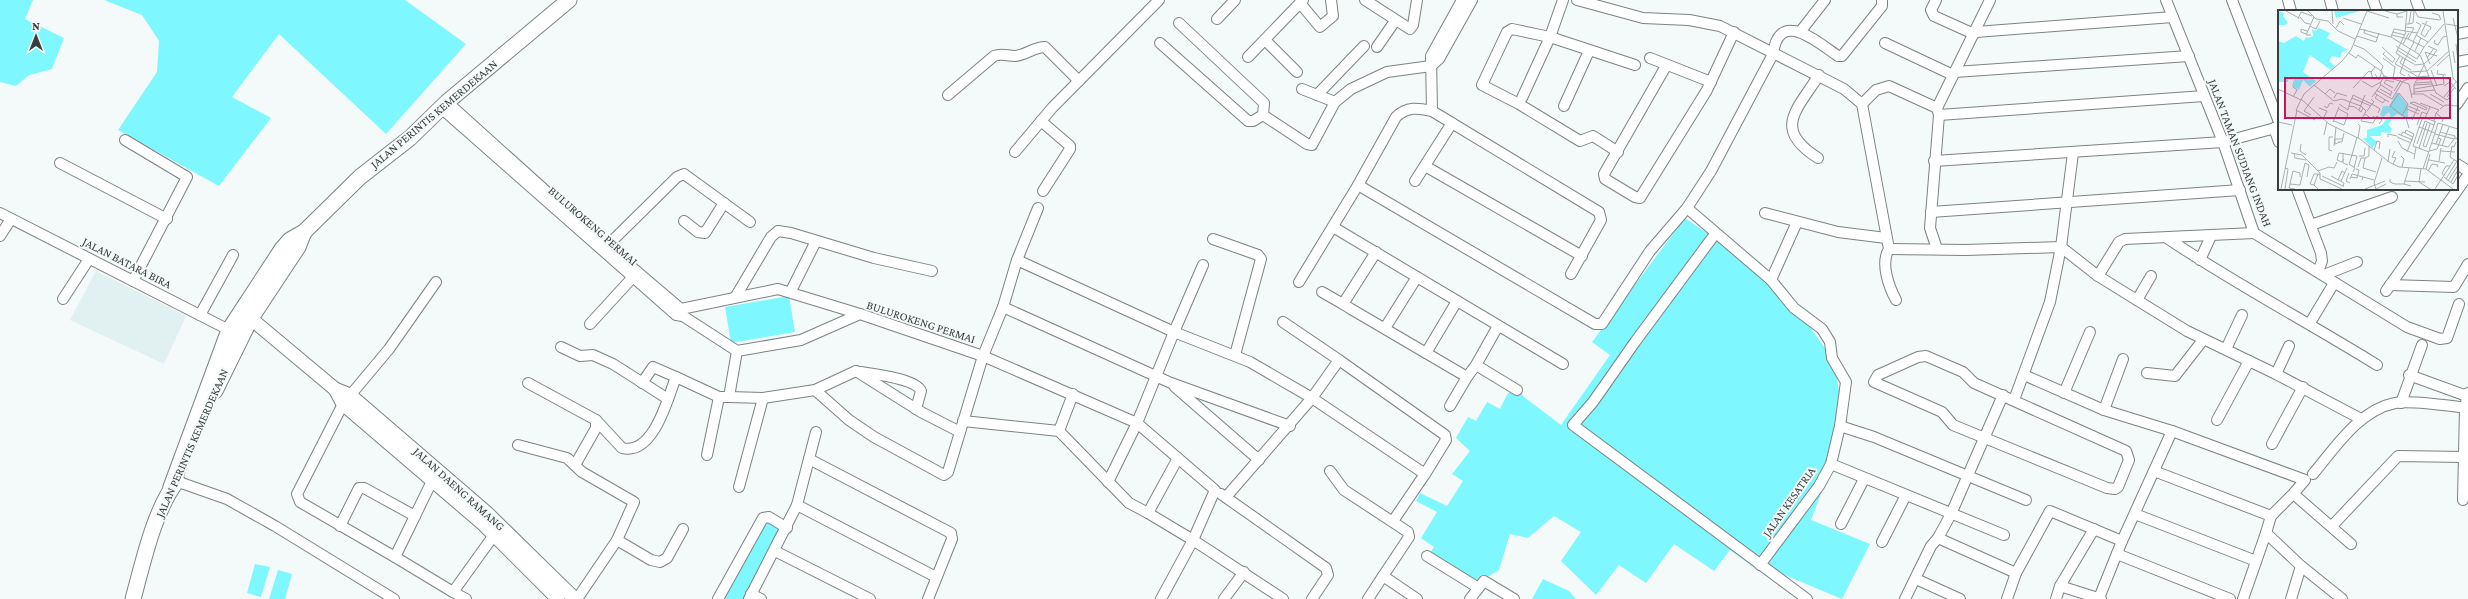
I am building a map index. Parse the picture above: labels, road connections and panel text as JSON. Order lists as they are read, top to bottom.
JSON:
{
  "streets": {
    "highway": ["JALAN PERINTIS KEMERDEKAAN"],
    "main road": ["JALAN DAENG RAMANG"],
    "street": [
      "JALAN TAMAN SUDIANG INDAH",
      "BULUROKENG PERMAI",
      "JALAN BATARA BIRA",
      "JALAN KESATRIA"
    ]
  },
  "crossings": [
    ["JALAN PERINTIS KEMERDEKAAN", "BULUROKENG PERMAI"],
    ["JALAN PERINTIS KEMERDEKAAN", "JALAN BATARA BIRA"],
    ["JALAN PERINTIS KEMERDEKAAN", "JALAN DAENG RAMANG"]
  ],
  "north": "top"
}
